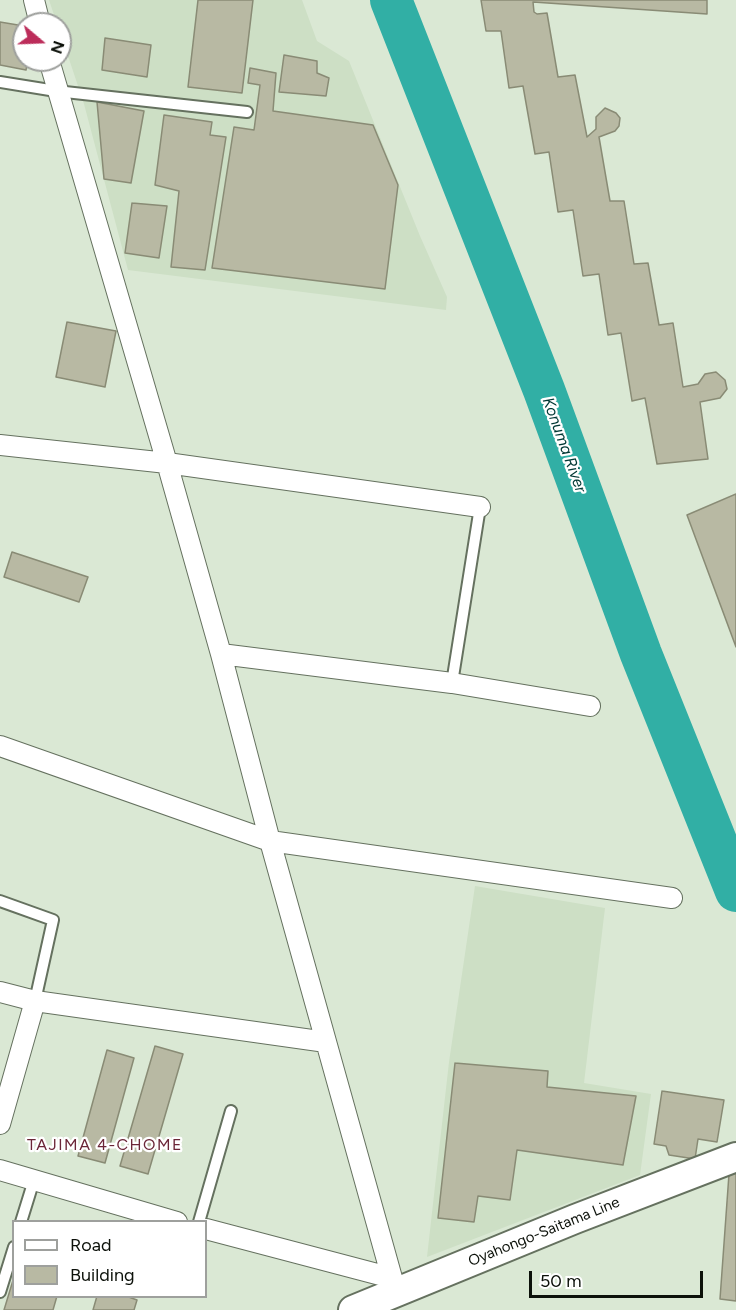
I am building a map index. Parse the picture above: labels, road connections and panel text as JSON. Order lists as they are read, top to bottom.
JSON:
{
  "streets": {
    "main road": ["Oyahongo-Saitama Line"]
  },
  "districts": ["TAJIMA 4-CHOME"],
  "water": ["Konuma River"],
  "legend": ["Road", "Building"],
  "scale_bar": "50 m",
  "north": "right"
}
